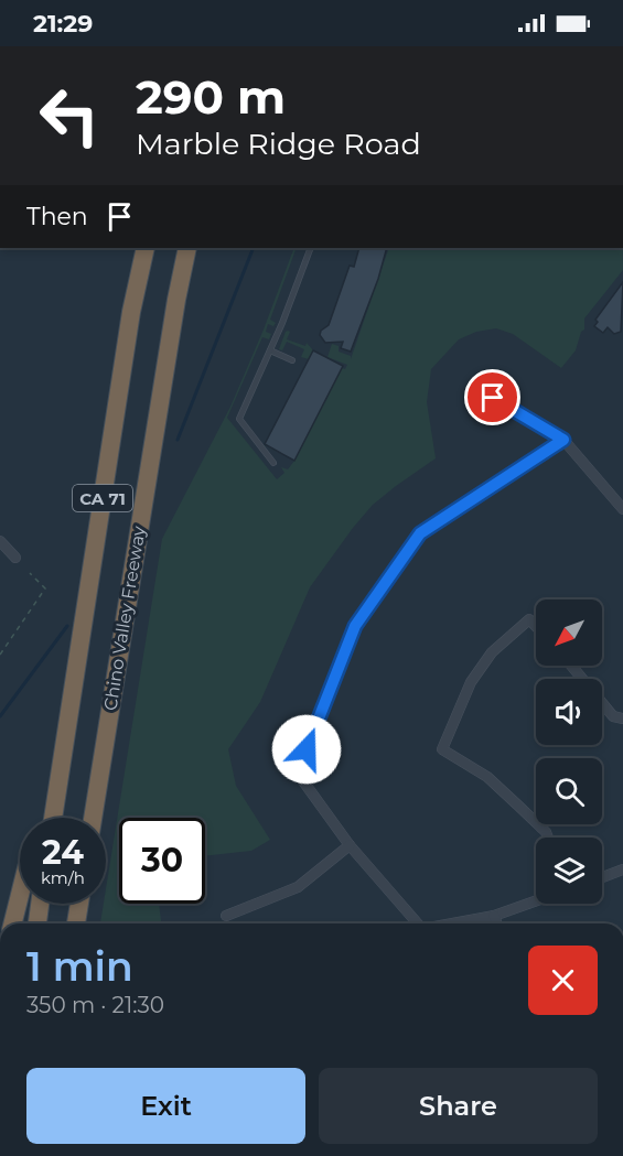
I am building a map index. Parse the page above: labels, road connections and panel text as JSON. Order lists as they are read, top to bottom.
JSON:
{
  "streets": {
    "highway": ["CA 71", "Chino Valley Freeway"]
  },
  "north": "bottom left",
  "page": {
    "status": "21:29",
    "turn": ["290 m", "Marble Ridge Road"],
    "then": "Then",
    "speed": "24 km/h",
    "limit": "30",
    "heading": ["1 min", "350 m · 21:30"],
    "buttons": ["Exit", "Share"]
  }
}
